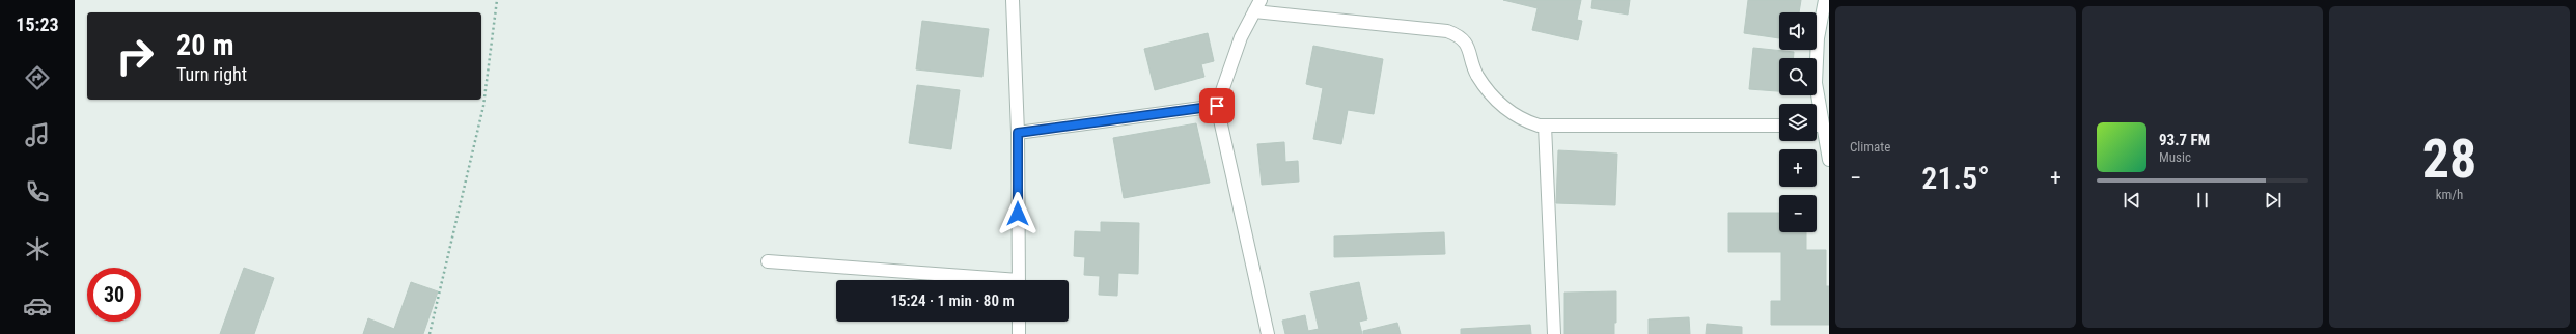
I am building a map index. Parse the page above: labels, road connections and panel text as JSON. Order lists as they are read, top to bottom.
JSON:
{
  "page": {
    "tabs": "15:23",
    "tile": [
      "Climate",
      ["28", "km/h"]
    ],
    "map_buttons": ["+", "−"],
    "turn": ["20 m", "Turn right"],
    "song": ["93.7 FM", "Music"],
    "heat": ["−", "21.5°", "+"],
    "limit": "30",
    "trip": "15:24 · 1 min · 80 m"
  }
}
